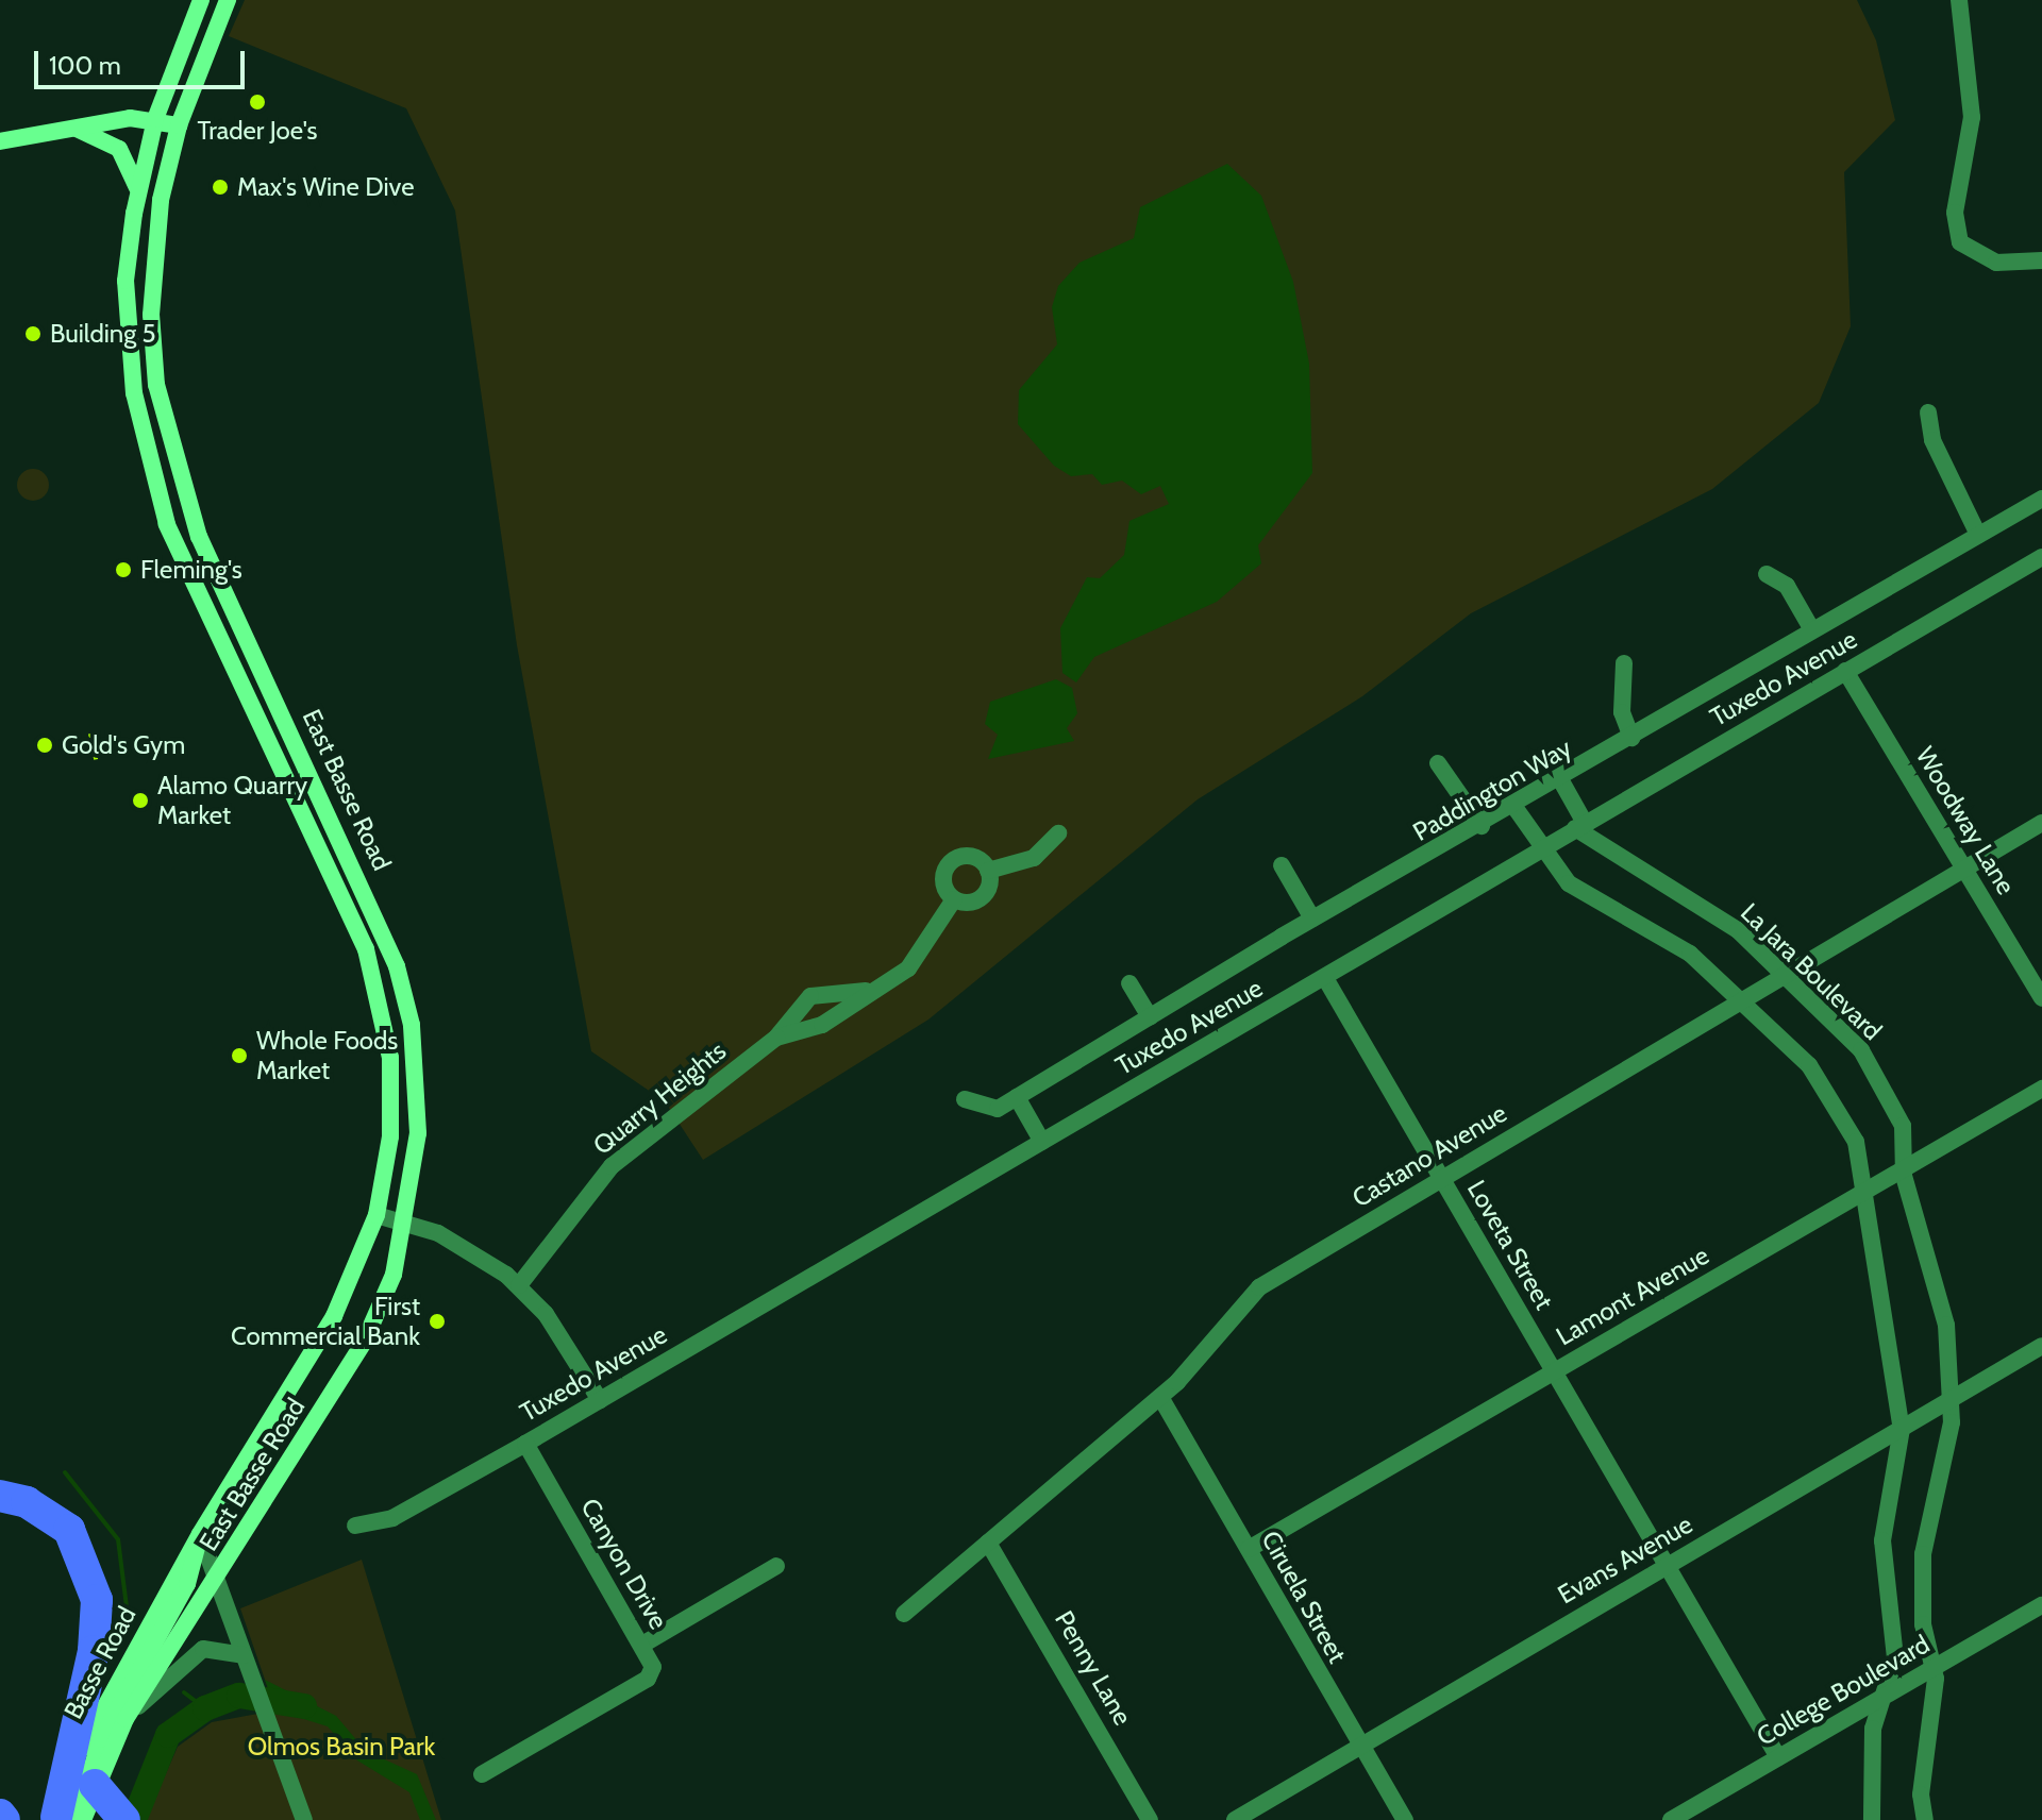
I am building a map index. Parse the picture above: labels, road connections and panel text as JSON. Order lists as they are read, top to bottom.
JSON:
{
  "streets": {
    "main road": ["East Basse Road", "Basse Road"],
    "street": [
      "Tuxedo Avenue",
      "Paddington Way",
      "Woodway Lane",
      "La Jara Boulevard",
      "Quarry Heights",
      "Castano Avenue",
      "Loveta Street",
      "Lamont Avenue",
      "Evans Avenue",
      "Canyon Drive",
      "Ciruela Street",
      "Penny Lane",
      "College Boulevard"
    ]
  },
  "crossings": [
    ["Tuxedo Avenue", "Woodway Lane"],
    ["Tuxedo Avenue", "La Jara Boulevard"],
    ["Tuxedo Avenue", "Loveta Street"],
    ["Tuxedo Avenue", "Canyon Drive"],
    ["East Basse Road", "Basse Road"],
    ["Woodway Lane", "Castano Avenue"],
    ["La Jara Boulevard", "Castano Avenue"],
    ["La Jara Boulevard", "Lamont Avenue"],
    ["La Jara Boulevard", "Evans Avenue"],
    ["La Jara Boulevard", "College Boulevard"],
    ["Castano Avenue", "Loveta Street"],
    ["Castano Avenue", "Ciruela Street"],
    ["Castano Avenue", "Penny Lane"],
    ["Loveta Street", "Lamont Avenue"],
    ["Loveta Street", "Evans Avenue"],
    ["Loveta Street", "College Boulevard"],
    ["Lamont Avenue", "Ciruela Street"],
    ["Evans Avenue", "Ciruela Street"]
  ],
  "parks": ["Olmos Basin Park"],
  "places": [
    "Trader Joe's",
    "Max's Wine Dive",
    "Building 5",
    "Fleming's",
    "Gold's Gym",
    "Alamo Quarry Market",
    "Whole Foods Market",
    "First Commercial Bank"
  ],
  "scale_bar": "100 m"
}
